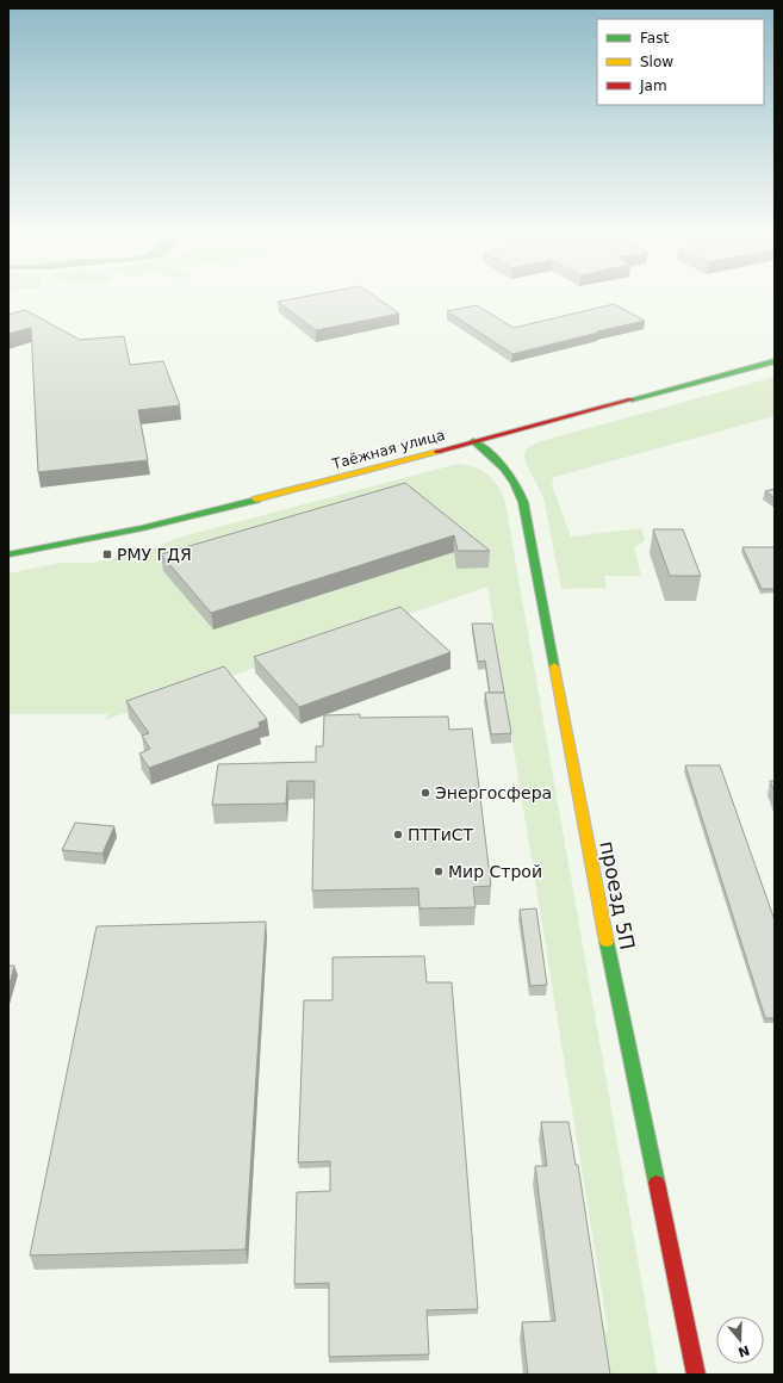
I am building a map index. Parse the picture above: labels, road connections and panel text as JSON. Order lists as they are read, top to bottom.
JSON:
{
  "streets": {
    "main road": ["Таёжная улица", "проезд 5П"]
  },
  "crossings": [
    ["Таёжная улица", "проезд 5П"]
  ],
  "places": {
    "transit": ["РМУ ГДЯ"],
    "other": ["Энергосфера", "ПТТиСТ", "Мир Строй"]
  },
  "legend": ["Fast", "Slow", "Jam"],
  "north": "bottom"
}
